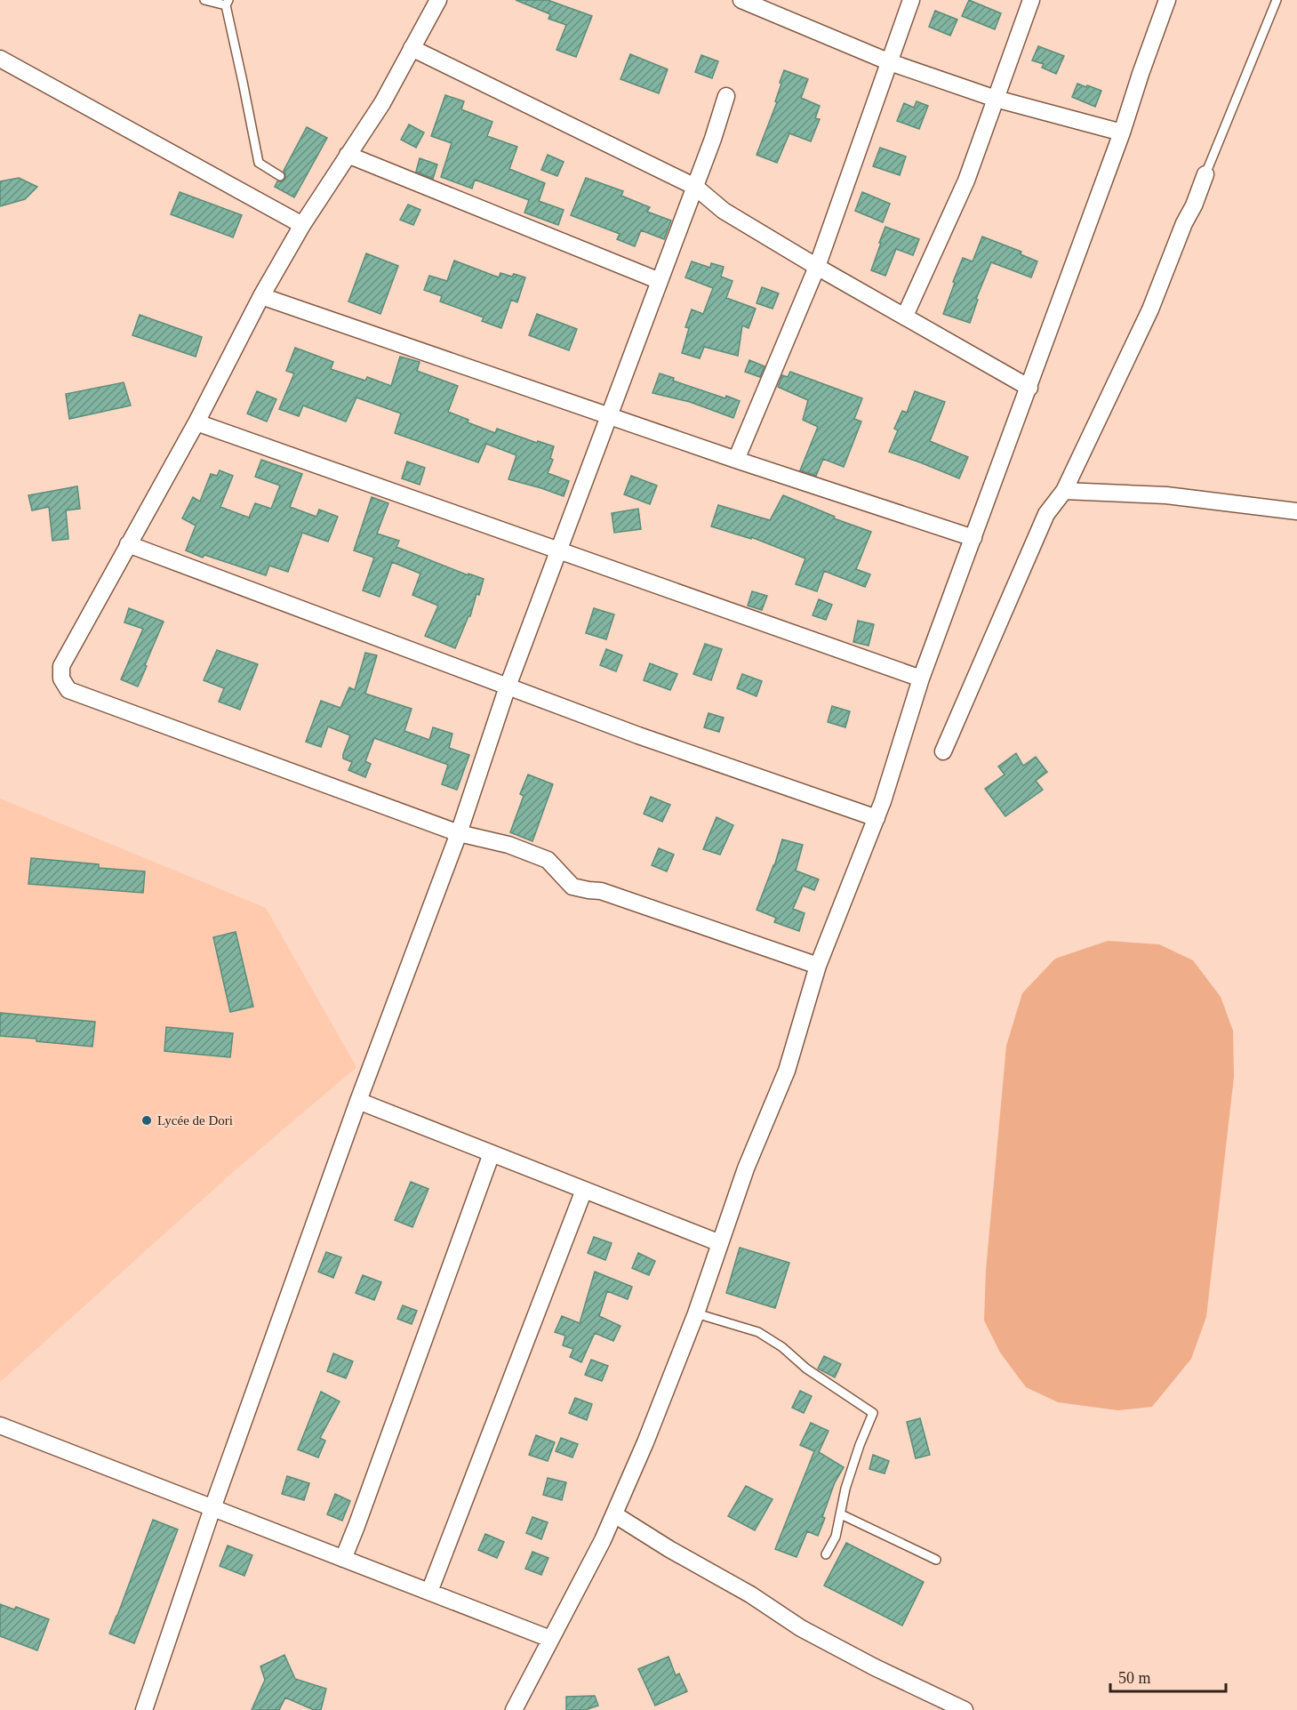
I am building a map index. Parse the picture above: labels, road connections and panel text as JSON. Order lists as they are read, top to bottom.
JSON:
{
  "places": ["Lycée de Dori"],
  "scale_bar": "50 m"
}
